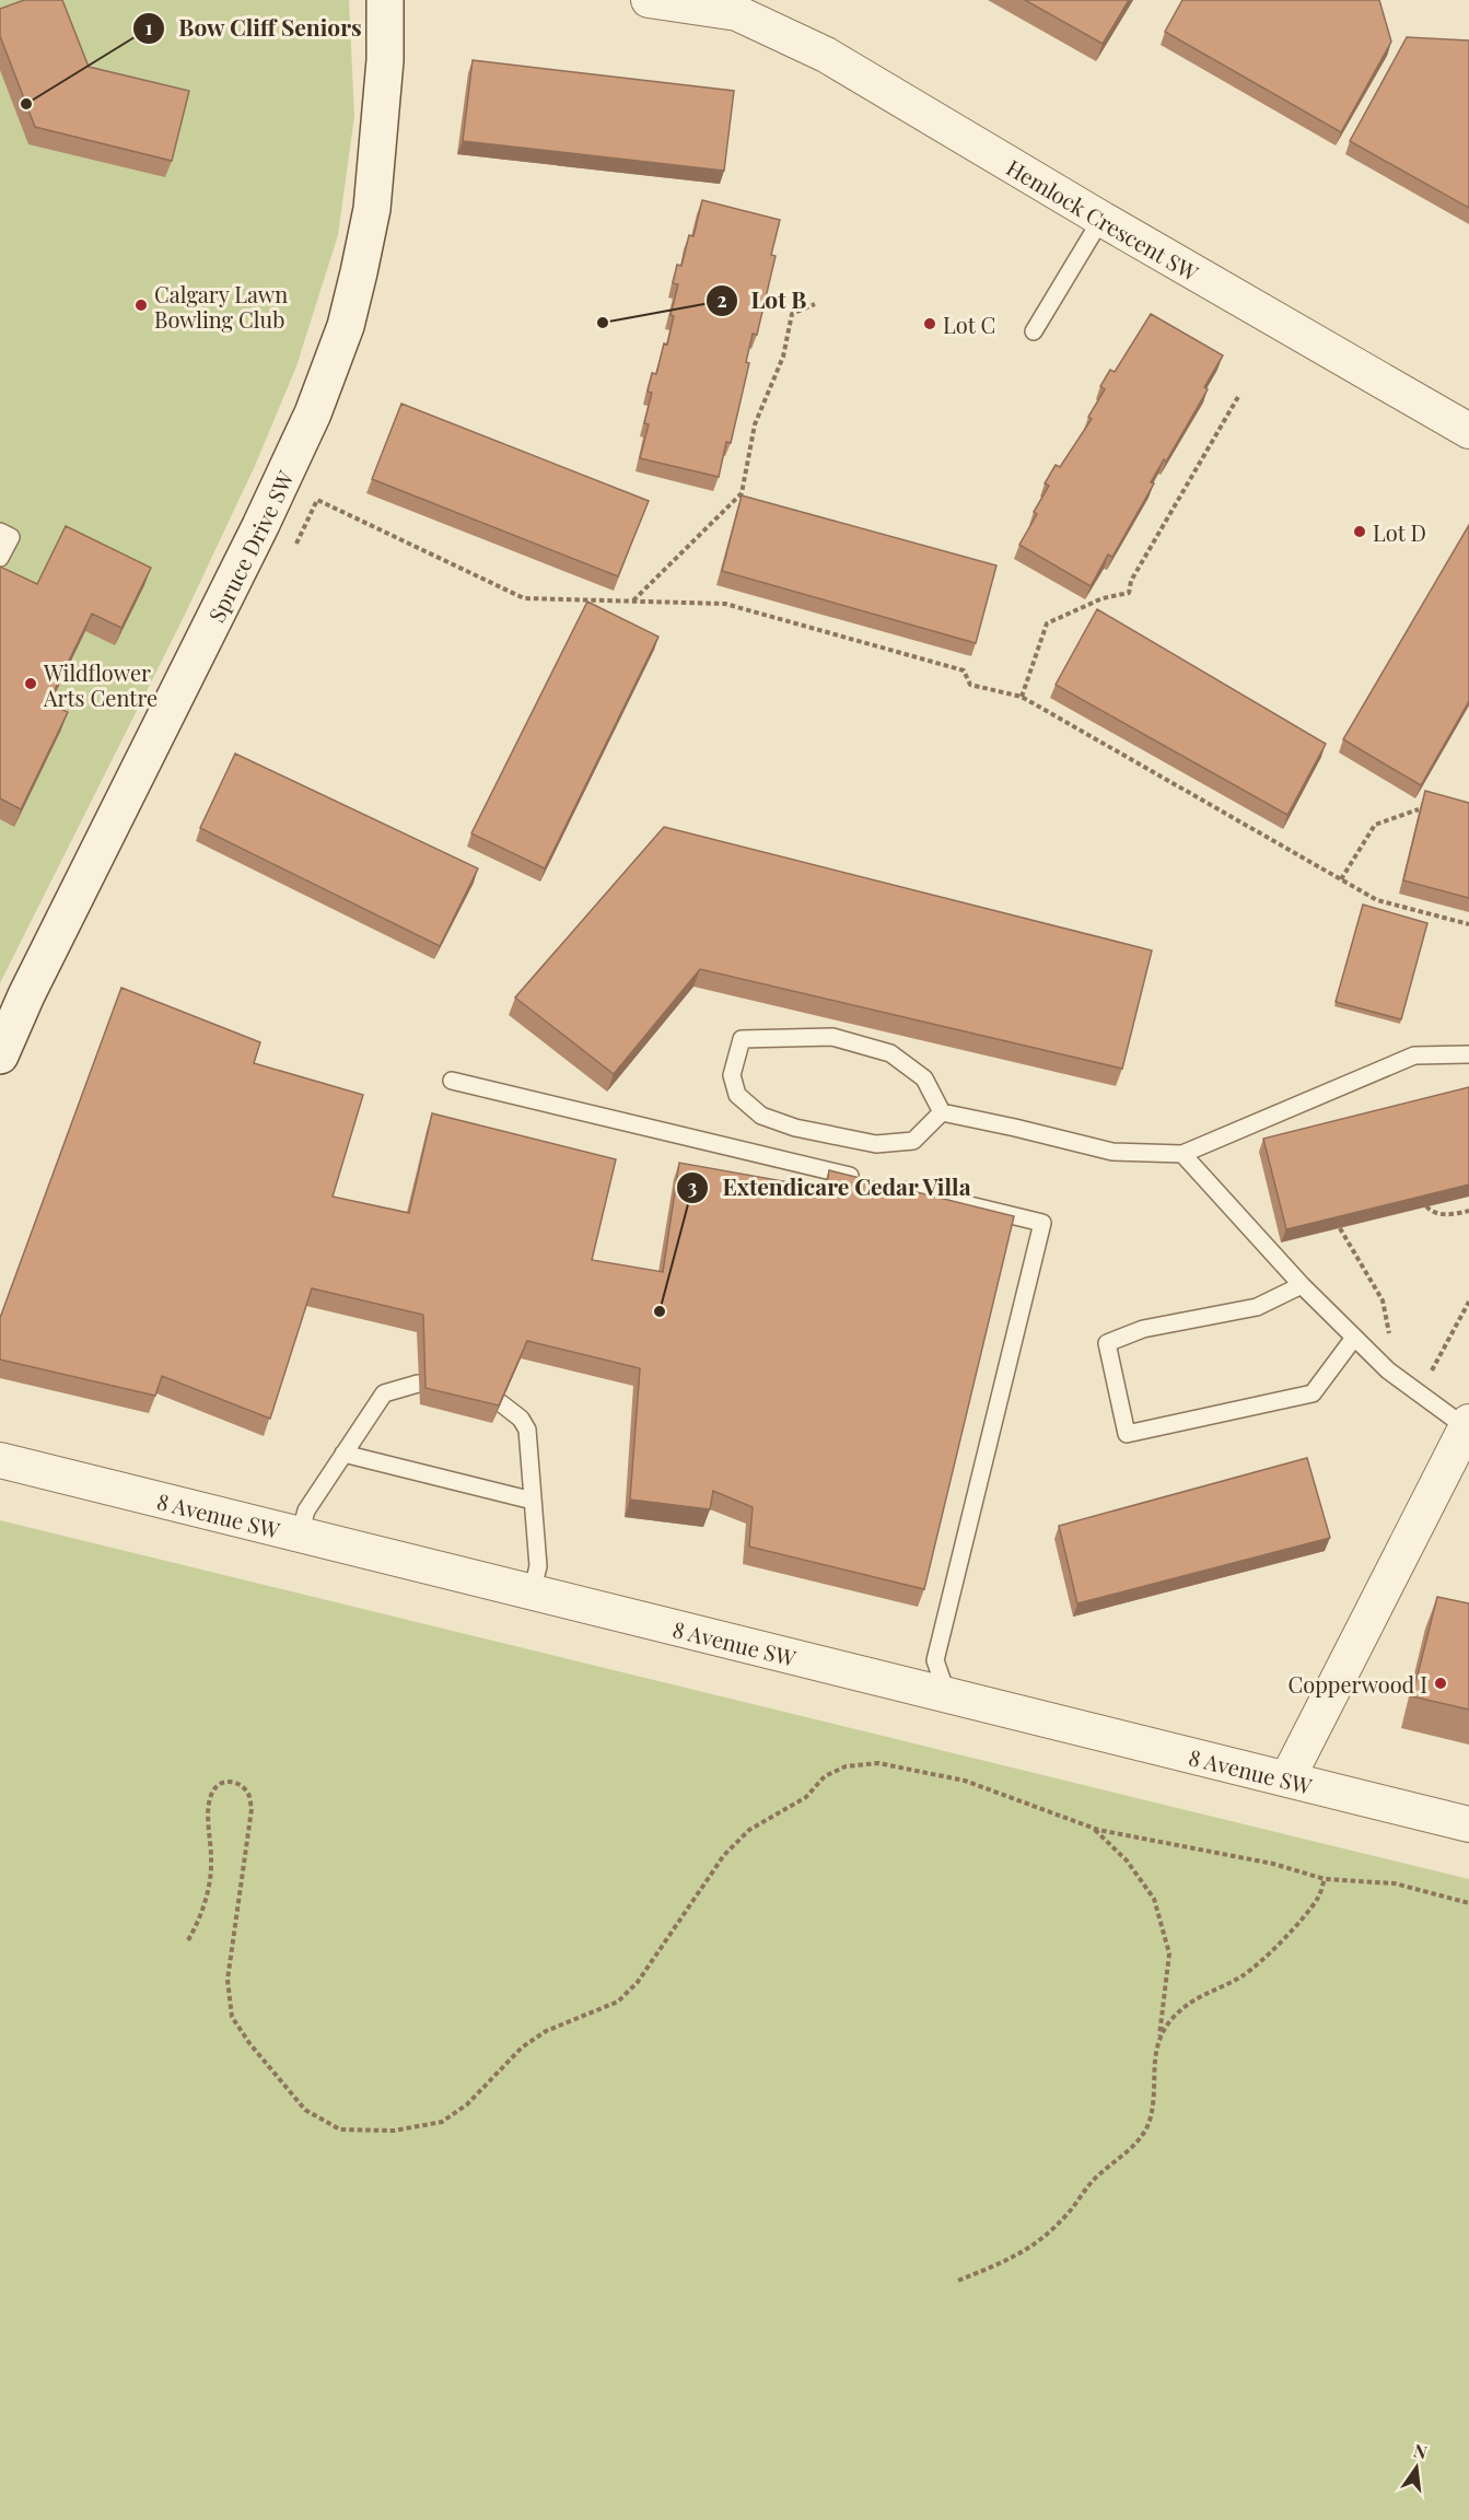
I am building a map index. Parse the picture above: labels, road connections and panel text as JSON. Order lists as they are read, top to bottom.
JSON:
{
  "streets": {
    "street": ["Hemlock Crescent SW", "Spruce Drive SW", "8 Avenue SW"]
  },
  "places": [
    "Bow Cliff Seniors",
    "Calgary Lawn Bowling Club",
    "Lot B",
    "Lot C",
    "Lot D",
    "Wildflower Arts Centre",
    "Extendicare Cedar Villa",
    "Copperwood I"
  ],
  "north": "top"
}
